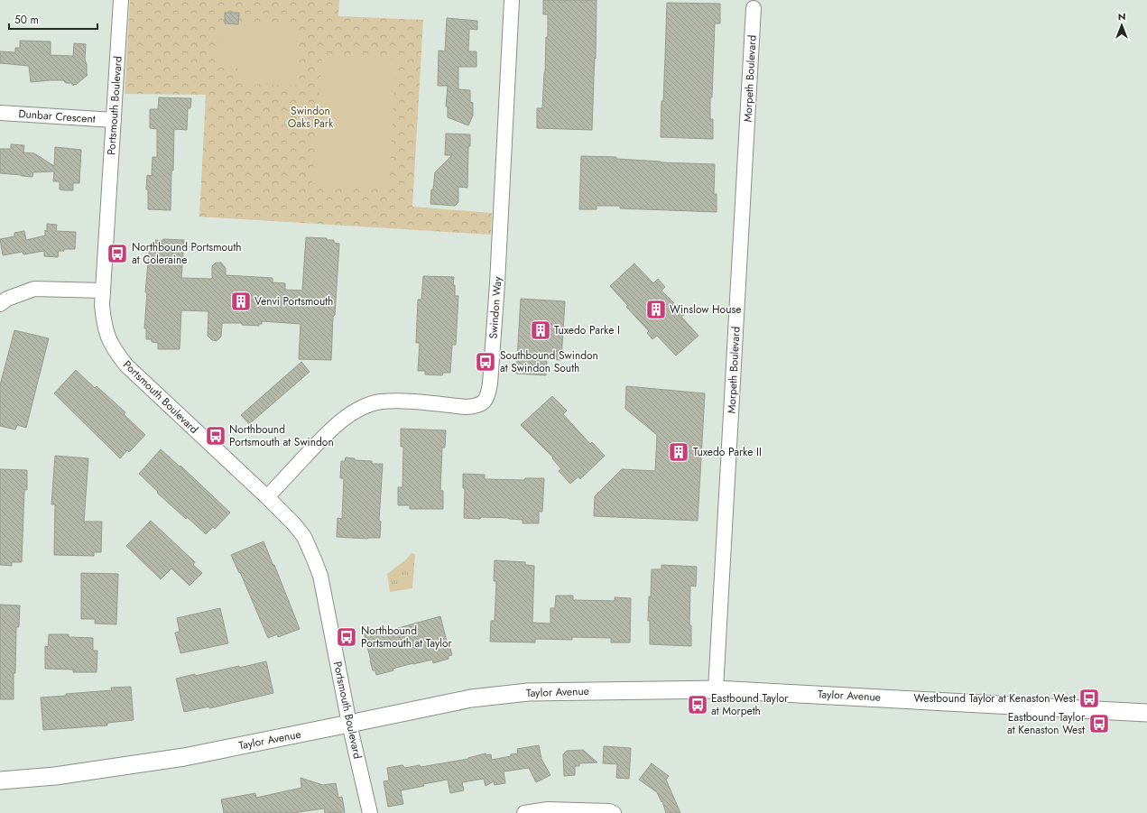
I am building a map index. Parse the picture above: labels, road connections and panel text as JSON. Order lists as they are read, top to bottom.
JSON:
{
  "streets": {
    "street": [
      "Morpeth Boulevard",
      "Portsmouth Boulevard",
      "Dunbar Crescent",
      "Swindon Way",
      "Taylor Avenue"
    ]
  },
  "crossings": [
    ["Morpeth Boulevard", "Taylor Avenue"],
    ["Portsmouth Boulevard", "Dunbar Crescent"],
    ["Portsmouth Boulevard", "Swindon Way"],
    ["Portsmouth Boulevard", "Taylor Avenue"]
  ],
  "parks": ["Swindon Oaks Park"],
  "places": {
    "bus stop": [
      "Northbound Portsmouth at Coleraine",
      "Southbound Swindon at Swindon South",
      "Northbound Portsmouth at Swindon",
      "Northbound Portsmouth at Taylor",
      "Westbound Taylor at Kenaston West",
      "Eastbound Taylor at Morpeth",
      "Eastbound Taylor at Kenaston West"
    ],
    "building": [
      "Venvi Portsmouth",
      "Winslow House",
      "Tuxedo Parke I",
      "Tuxedo Parke II"
    ]
  },
  "scale_bar": "50 m",
  "north": "top"
}
